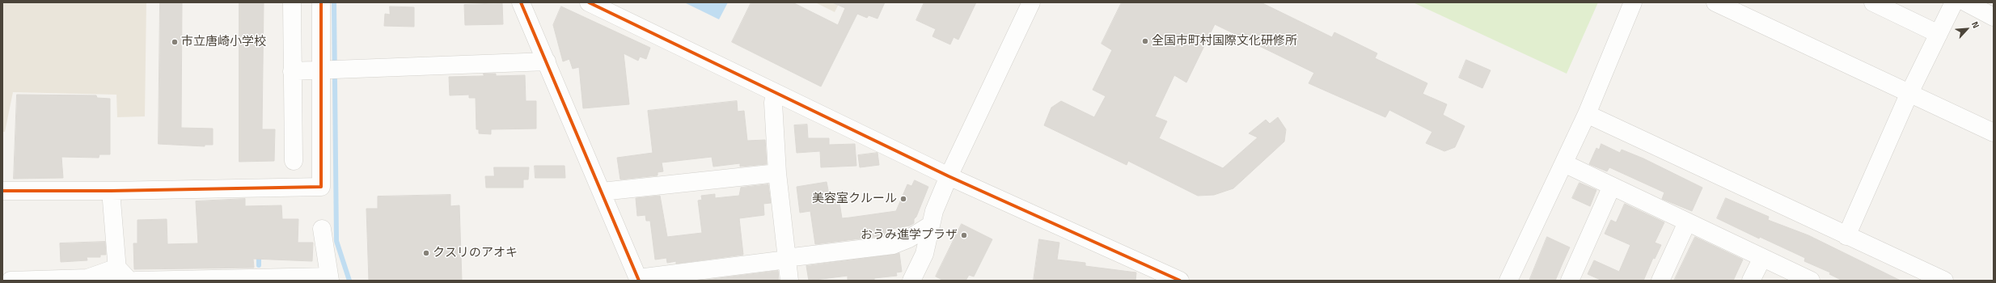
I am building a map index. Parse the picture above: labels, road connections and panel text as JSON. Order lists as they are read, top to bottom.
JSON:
{
  "places": [
    "全国市町村国際文化研修所",
    "市立唐崎小学校",
    "美容室クルール",
    "おうみ進学プラザ",
    "クスリのアオキ"
  ],
  "north": "top right"
}
